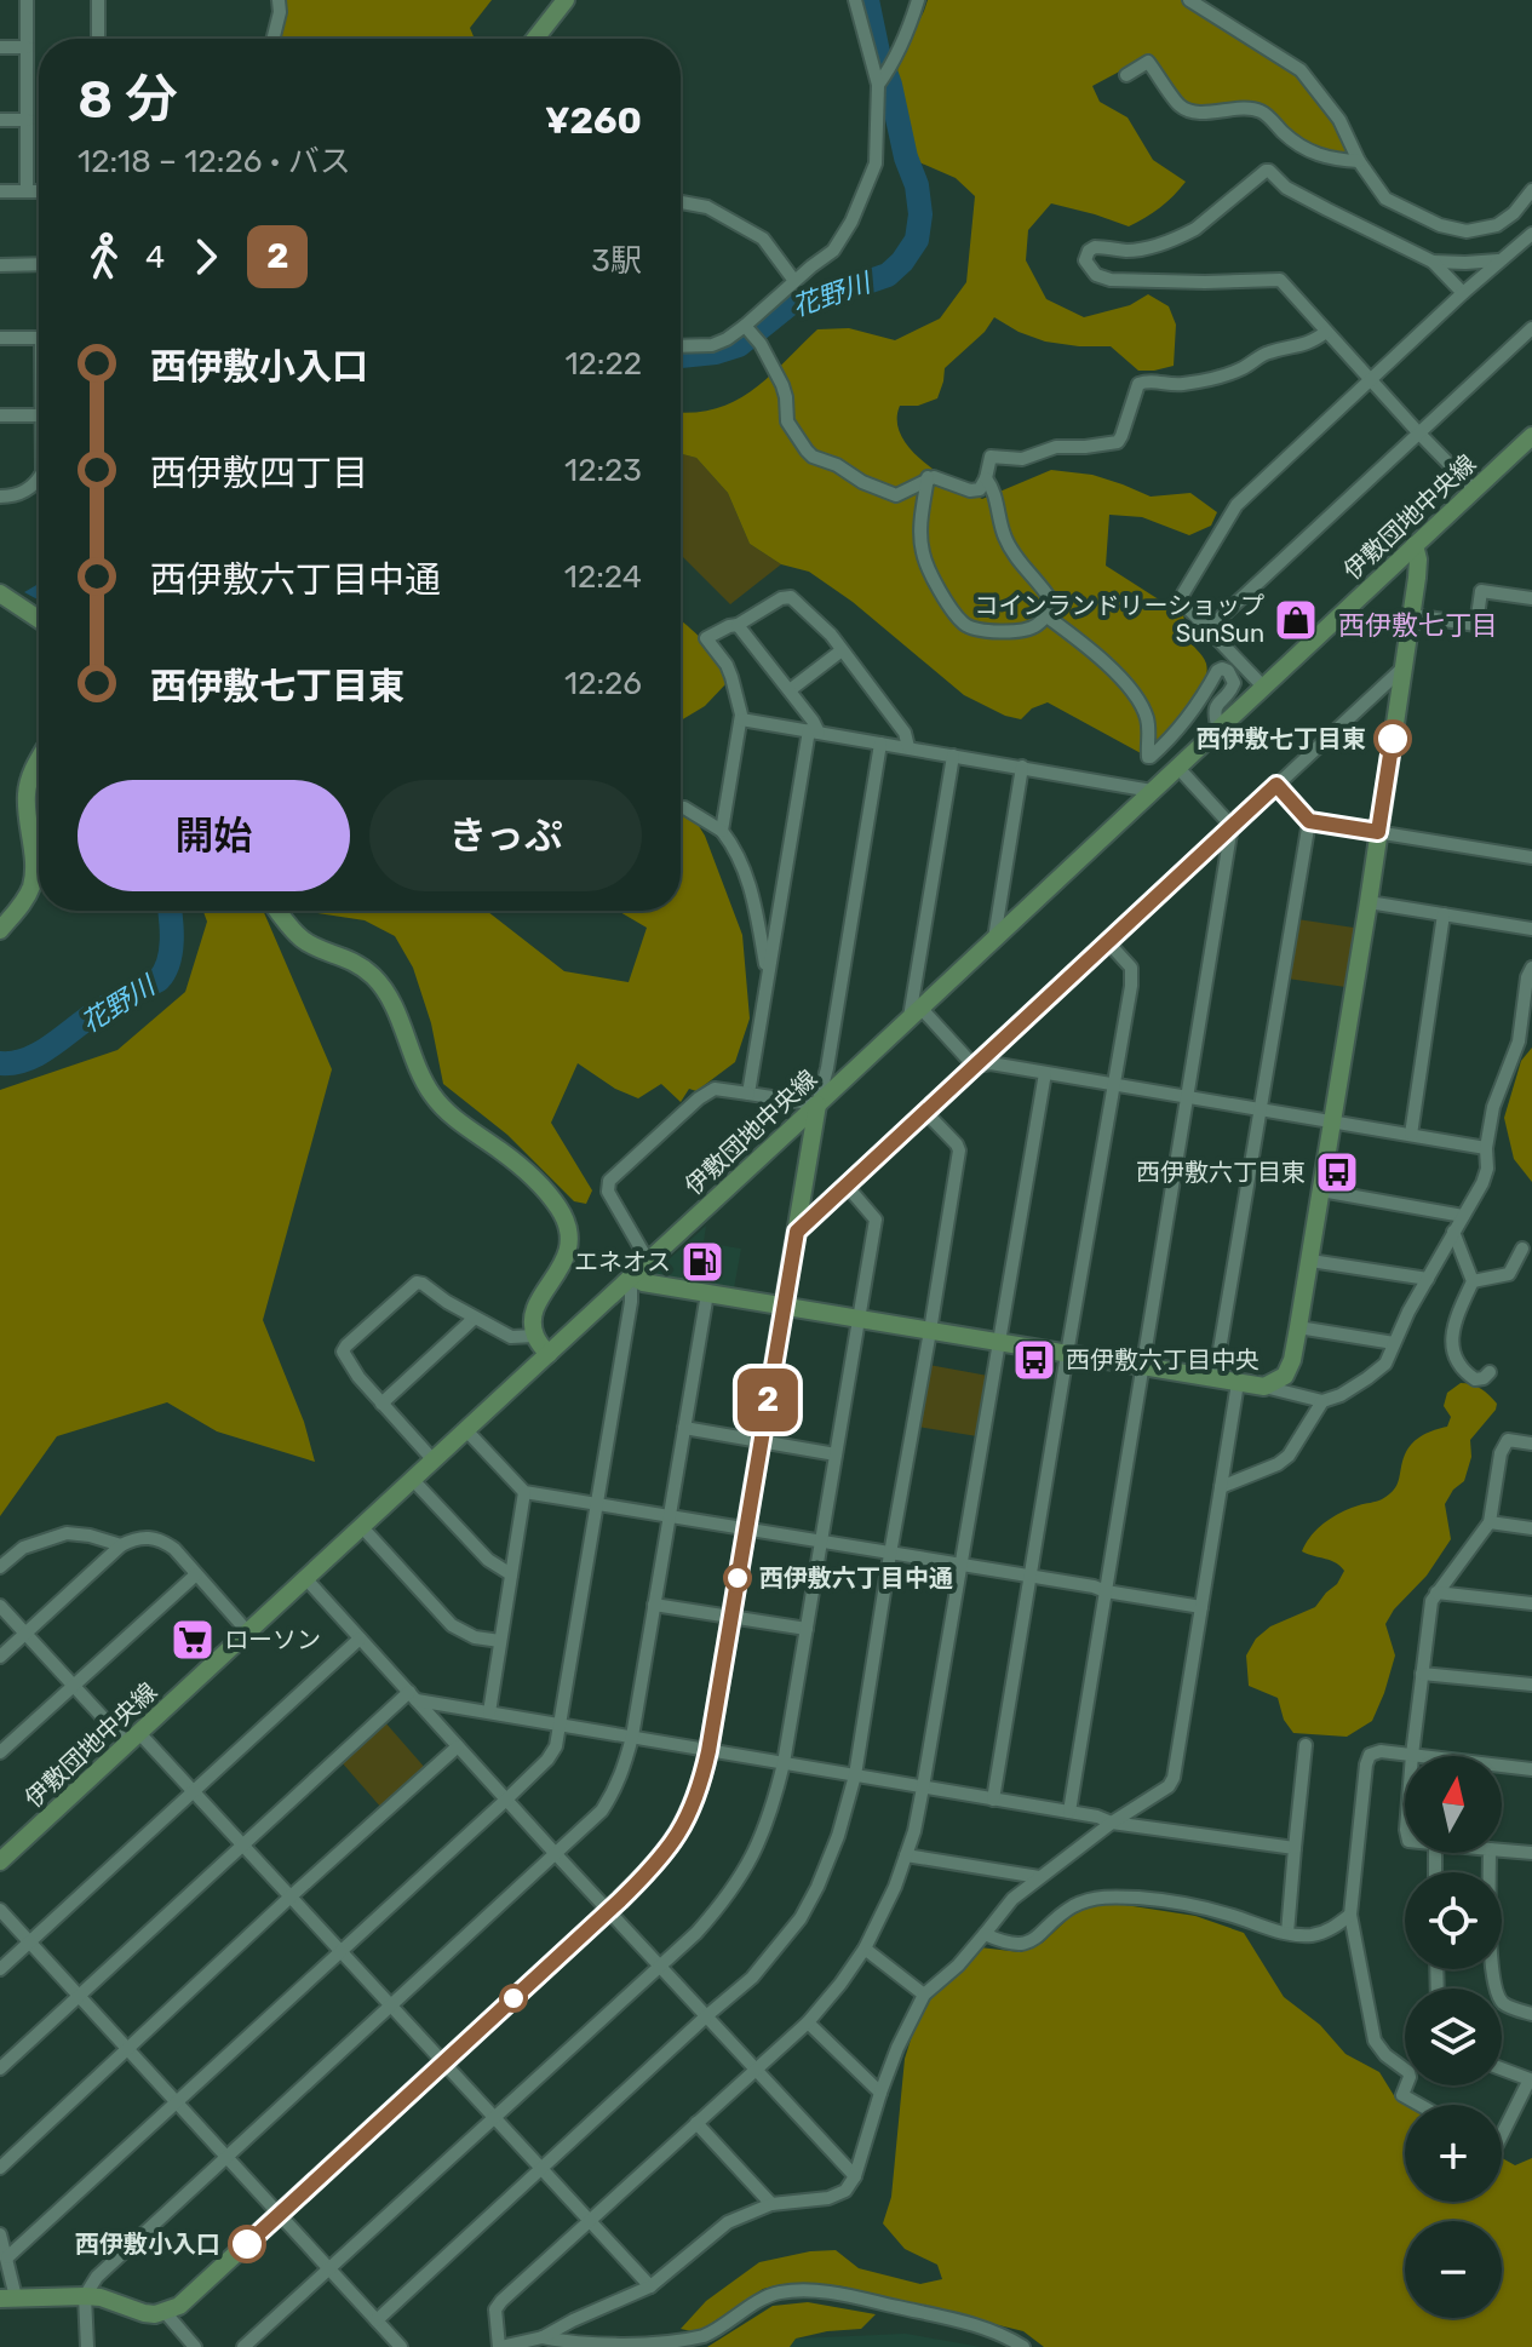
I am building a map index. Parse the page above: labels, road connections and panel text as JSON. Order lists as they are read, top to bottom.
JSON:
{
  "streets": {
    "street": ["伊敷団地中央線"]
  },
  "districts": ["西伊敷七丁目"],
  "water": ["花野川"],
  "places": {
    "shop": ["コインランドリーショップ SunSun"],
    "other": ["西伊敷七丁目東", "西伊敷六丁目中通", "西伊敷小入口"],
    "bus stop": ["西伊敷六丁目東", "西伊敷六丁目中央"],
    "fuel station": ["エネオス"],
    "supermarket": ["ローソン"]
  },
  "lines": ["bus line 2"],
  "north": "top",
  "page": {
    "on_map": "2",
    "heading": ["8 分", "12:18 – 12:26 · バス", "¥260"],
    "legs": ["4", "2", "3駅"],
    "list": [
      {
        "name": "西伊敷小入口",
        "value": "12:22"
      },
      {
        "name": "西伊敷四丁目",
        "value": "12:23"
      },
      {
        "name": "西伊敷六丁目中通",
        "value": "12:24"
      },
      {
        "name": "西伊敷七丁目東",
        "value": "12:26"
      }
    ],
    "buttons": ["開始", "きっぷ"],
    "map_buttons": ["+", "−"]
  }
}
